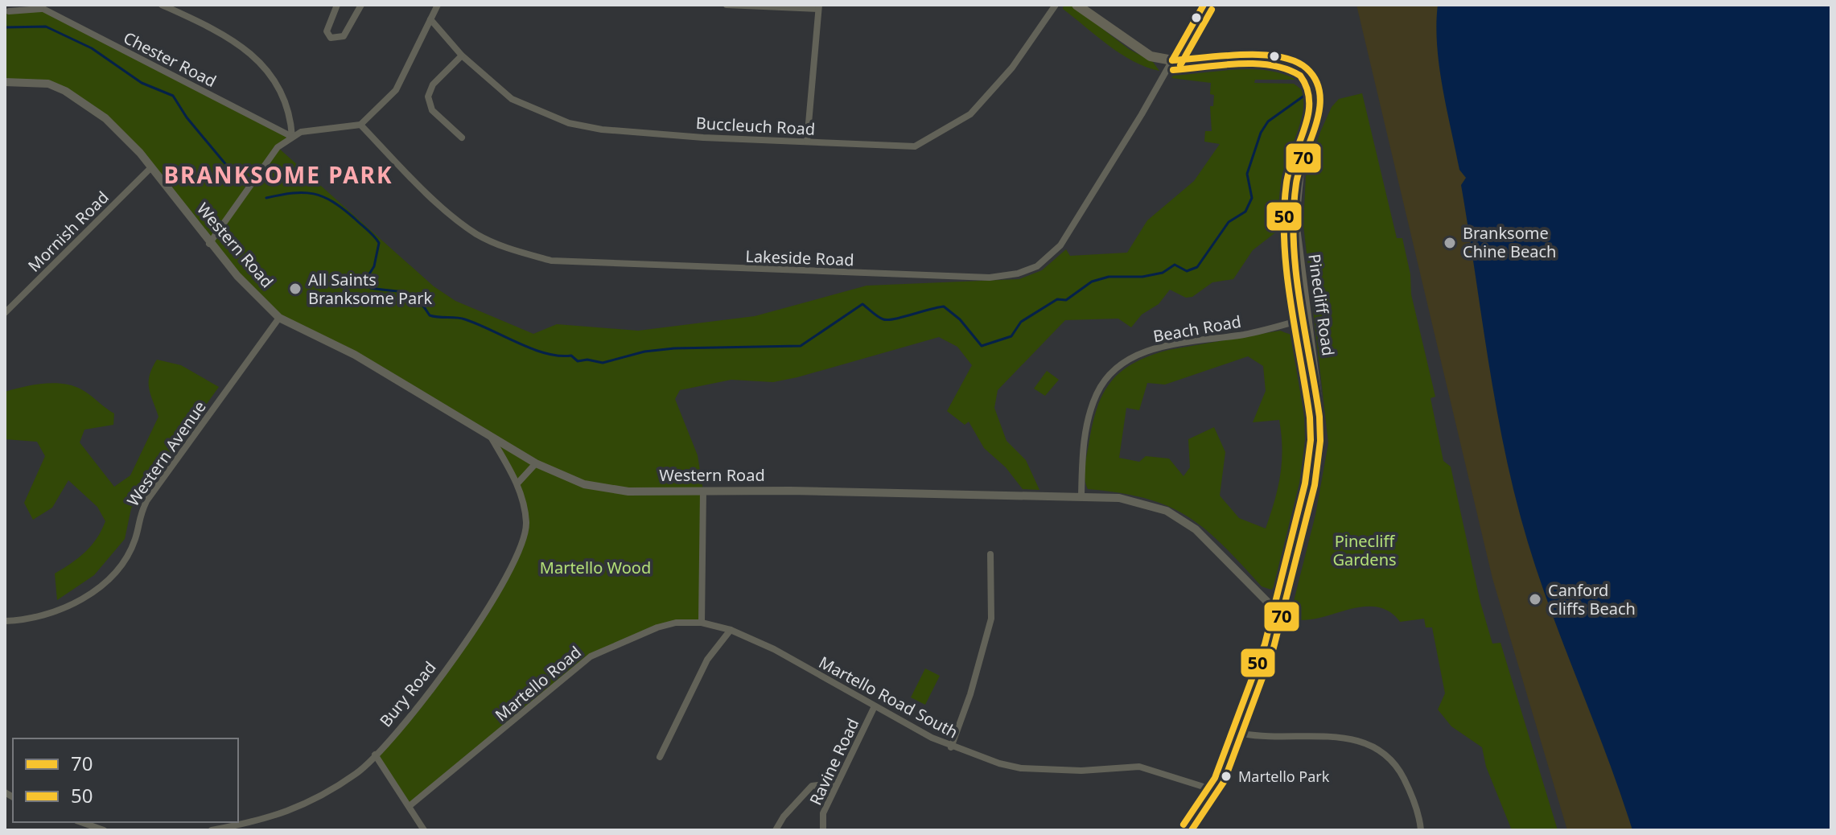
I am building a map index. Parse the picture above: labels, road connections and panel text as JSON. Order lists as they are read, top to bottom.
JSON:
{
  "streets": {
    "main road": ["Pinecliff Road"],
    "street": [
      "Chester Road",
      "Buccleuch Road",
      "Mornish Road",
      "Western Road",
      "Lakeside Road",
      "Beach Road",
      "Western Avenue",
      "Martello Road",
      "Bury Road",
      "Martello Road South",
      "Ravine Road"
    ]
  },
  "crossings": [
    ["Mornish Road", "Western Road"],
    ["Western Road", "Pinecliff Road"],
    ["Western Road", "Beach Road"],
    ["Western Road", "Western Avenue"],
    ["Western Road", "Bury Road"],
    ["Lakeside Road", "Pinecliff Road"],
    ["Pinecliff Road", "Beach Road"],
    ["Martello Road", "Martello Road South"],
    ["Martello Road South", "Ravine Road"]
  ],
  "districts": ["BRANKSOME PARK"],
  "parks": ["Pinecliff Gardens", "Martello Wood"],
  "places": [
    "Branksome Chine Beach",
    "All Saints Branksome Park",
    "Canford Cliffs Beach",
    "Martello Park"
  ],
  "lines": ["transit line 70", "transit line 50"],
  "legend": ["70", "50"]
}
